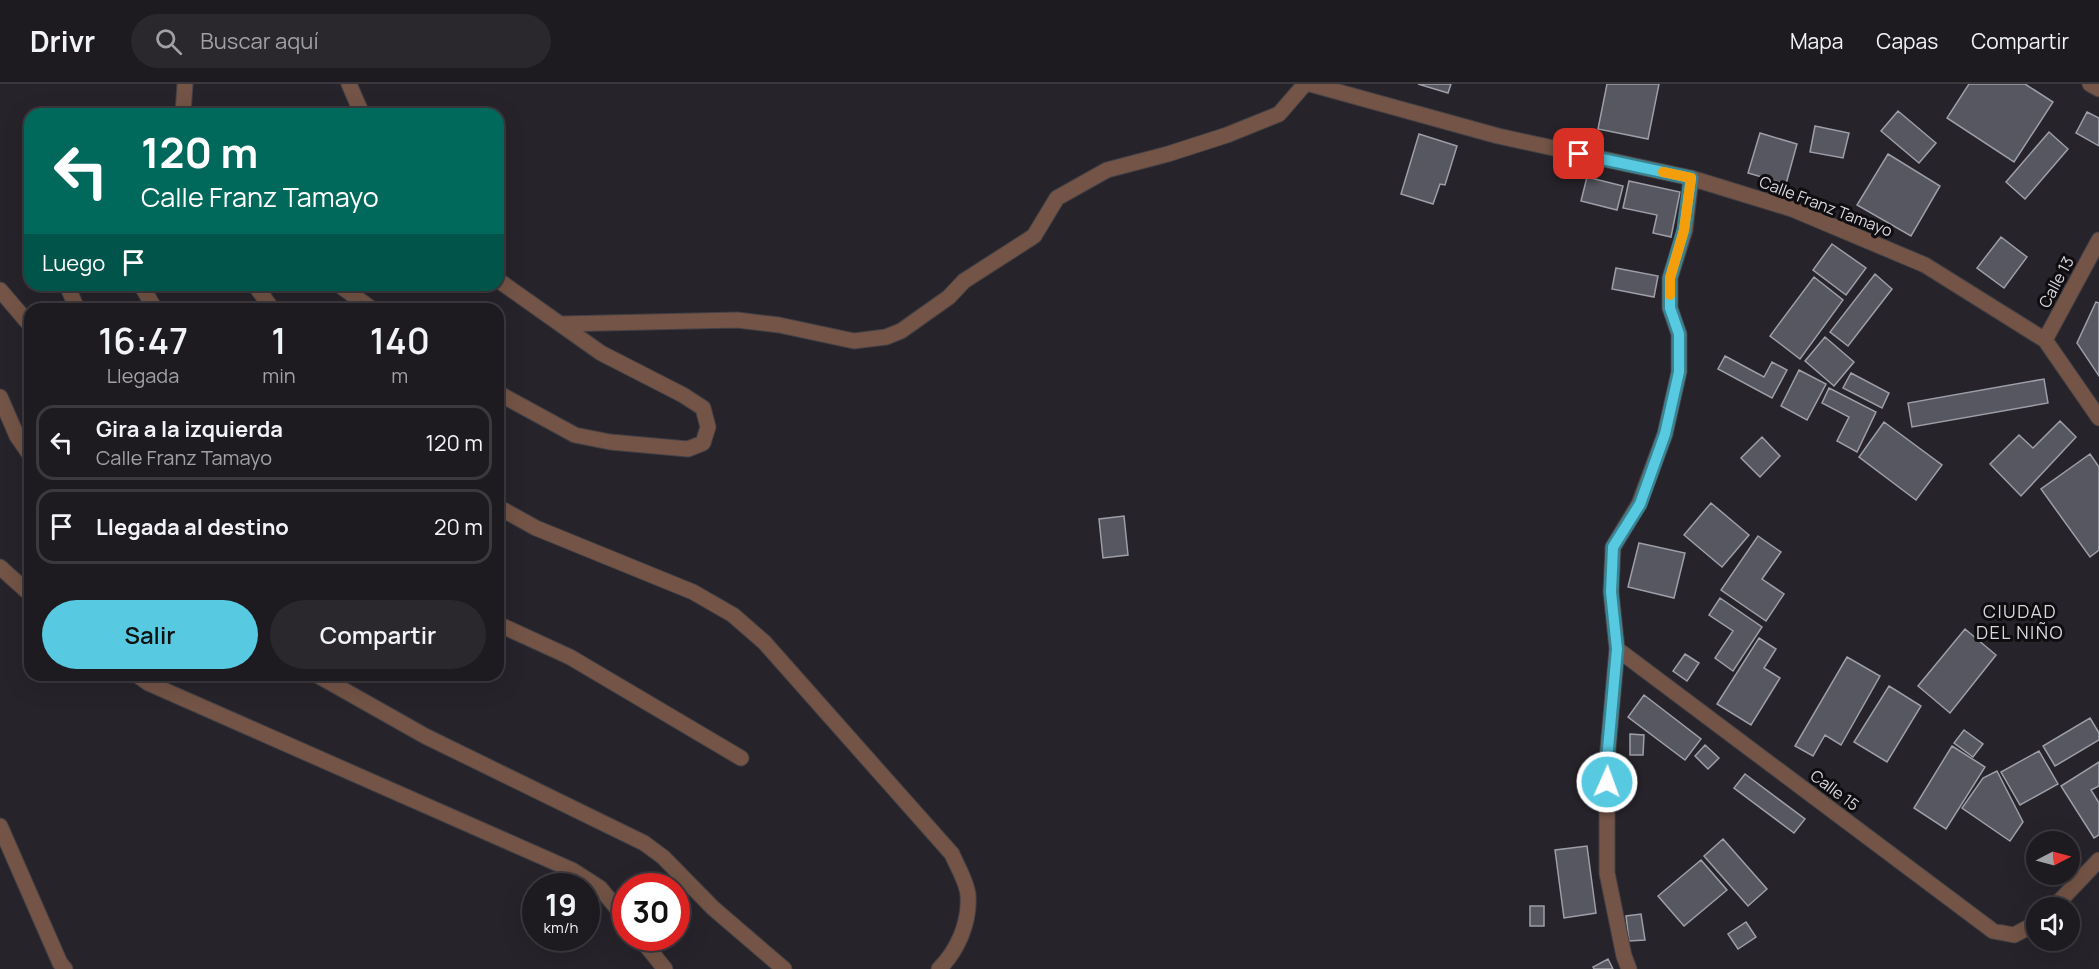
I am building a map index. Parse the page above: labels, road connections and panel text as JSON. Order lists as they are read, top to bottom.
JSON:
{
  "streets": {
    "street": ["Calle Franz Tamayo", "Calle 13", "Calle 15"]
  },
  "crossings": [
    ["Calle Franz Tamayo", "Calle 13"]
  ],
  "districts": ["CIUDAD DEL NIÑO"],
  "north": "right",
  "page": {
    "header": "Drivr",
    "search": "Buscar aquí",
    "nav": ["Mapa", "Capas", "Compartir"],
    "turn": ["120 m", "Calle Franz Tamayo"],
    "then": "Luego",
    "eta": [
      "16:47",
      "Llegada",
      "1",
      "min",
      "140",
      "m"
    ],
    "list": [
      {
        "name": "Gira a la izquierda",
        "note": "Calle Franz Tamayo",
        "value": "120 m"
      },
      {
        "name": "Llegada al destino",
        "value": "20 m"
      }
    ],
    "buttons": ["Salir", "Compartir"],
    "speed": "19 km/h",
    "limit": "30"
  }
}
